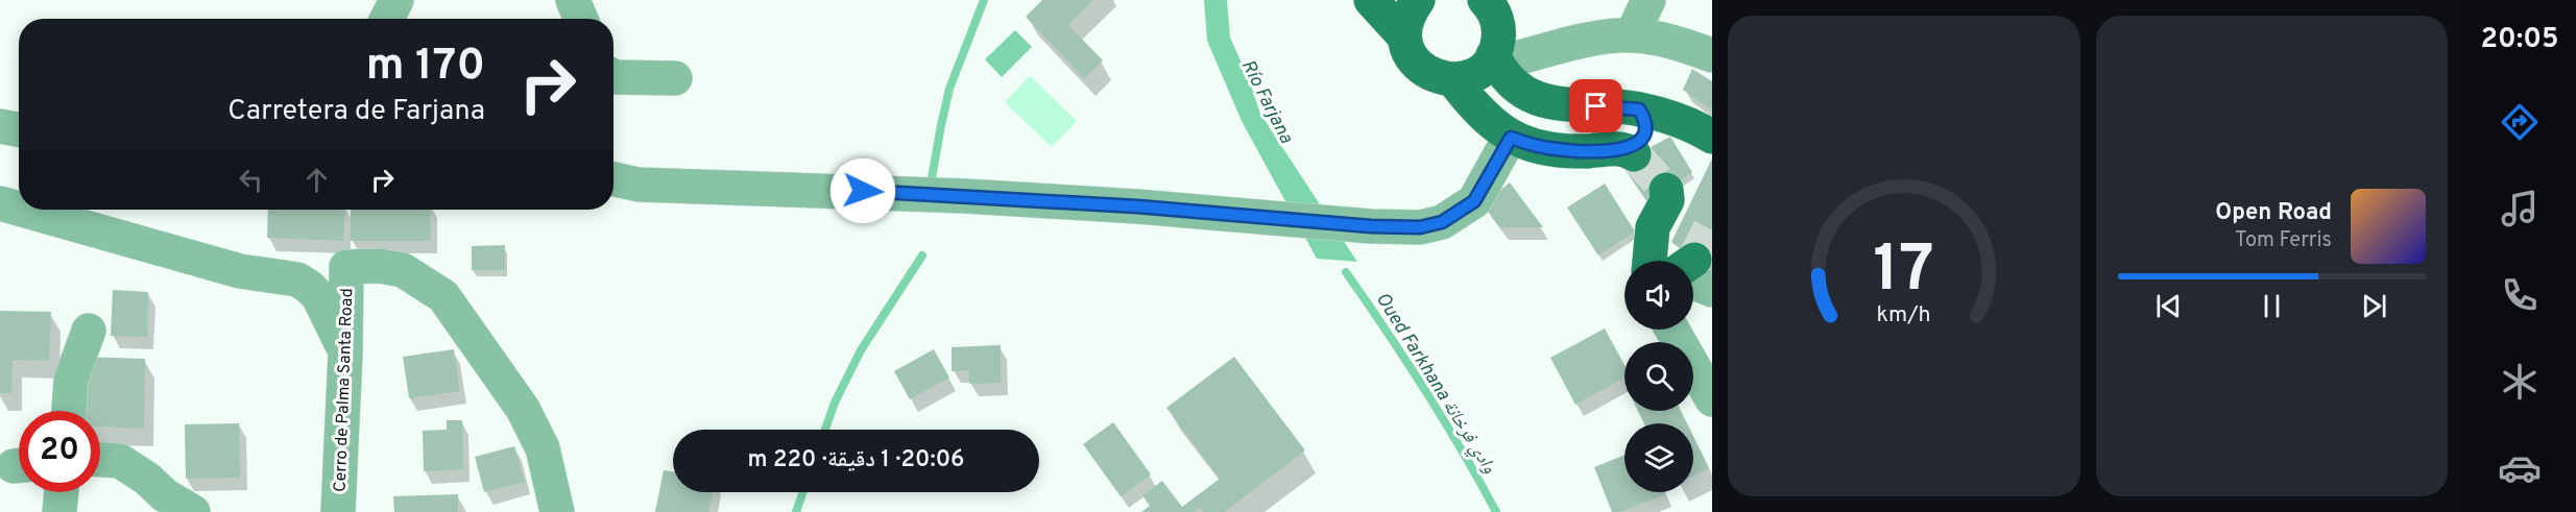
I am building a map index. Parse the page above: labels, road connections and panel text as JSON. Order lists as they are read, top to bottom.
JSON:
{
  "streets": {
    "street": ["Cerro de Palma Santa Road"]
  },
  "water": ["Río Farjana", "Oued Farkhana وادي فرخانة"],
  "page": {
    "tabs": "20:05",
    "turn": ["170 m", "Carretera de Farjana"],
    "song": ["Open Road", "Tom Ferris"],
    "limit": "20",
    "trip": "20:06 · 1 دقيقة · 220 m",
    "gauge": ["17", "km/h"]
  }
}
